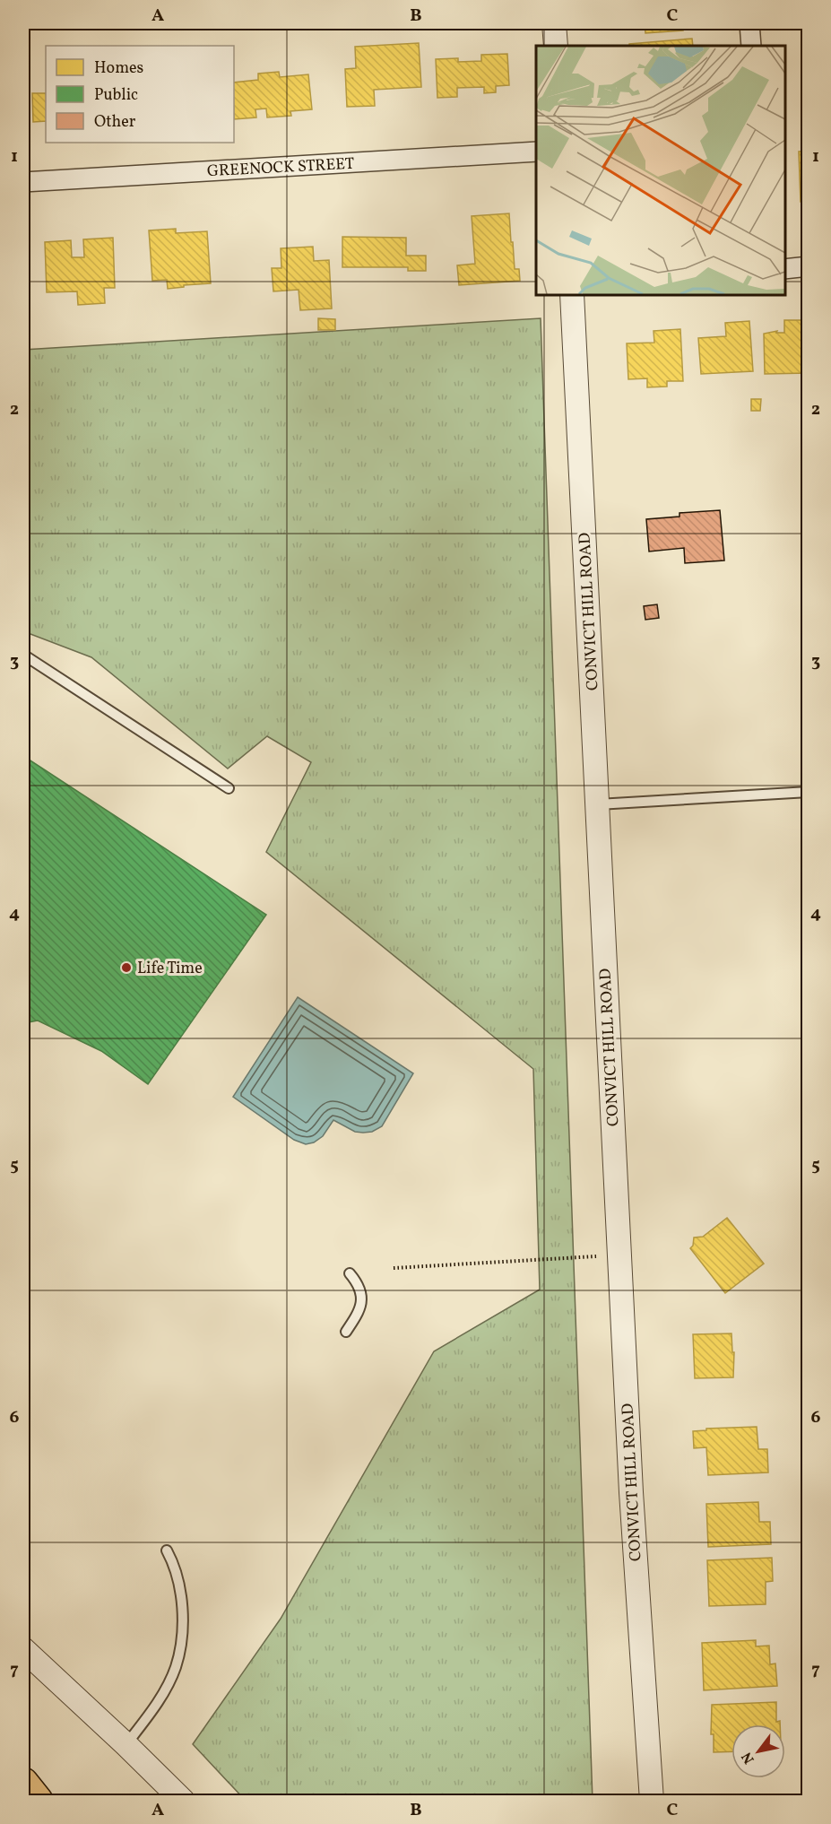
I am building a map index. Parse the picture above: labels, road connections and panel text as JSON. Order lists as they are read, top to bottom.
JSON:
{
  "streets": {
    "street": ["GREENOCK STREET", "CONVICT HILL ROAD"]
  },
  "places": ["Life Time"],
  "legend": ["Homes", "Public", "Other"],
  "north": "bottom left",
  "grid": {
    "columns": ["A", "B", "C"],
    "rows": [
      "1",
      "2",
      "3",
      "4",
      "5",
      "6",
      "7"
    ]
  }
}
